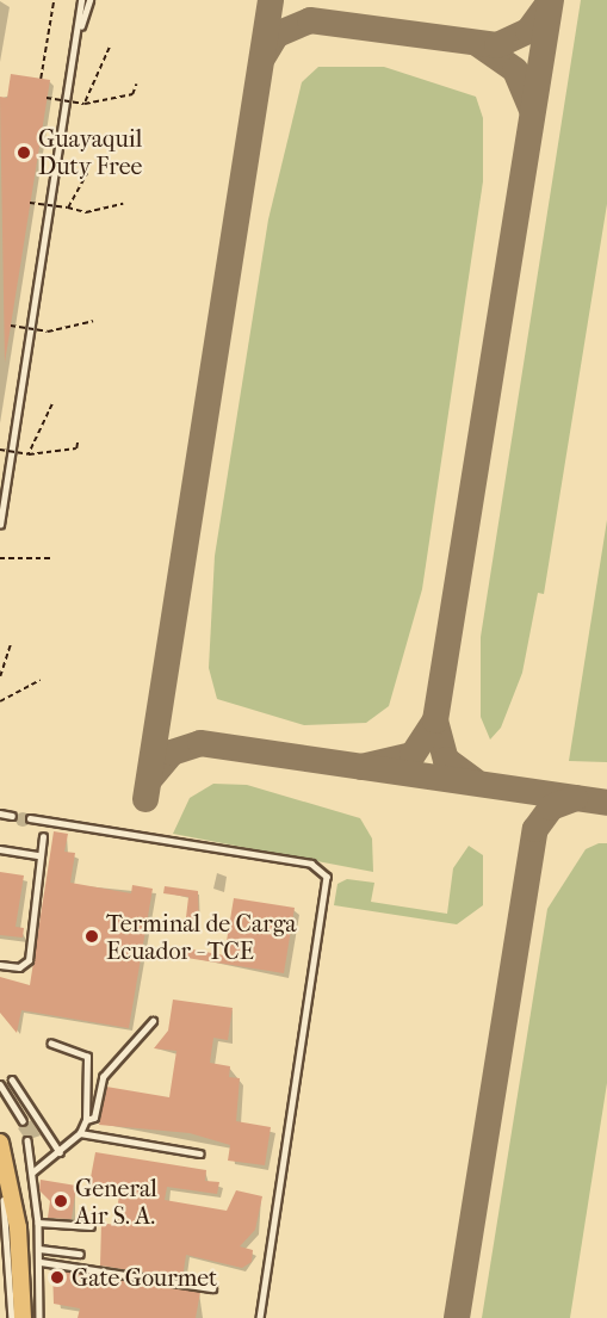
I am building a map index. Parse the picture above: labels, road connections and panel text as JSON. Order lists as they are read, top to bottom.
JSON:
{
  "places": [
    "Guayaquil Duty Free",
    "Terminal de Carga Ecuador - TCE",
    "General Air S. A.",
    "Gate Gourmet"
  ]
}
